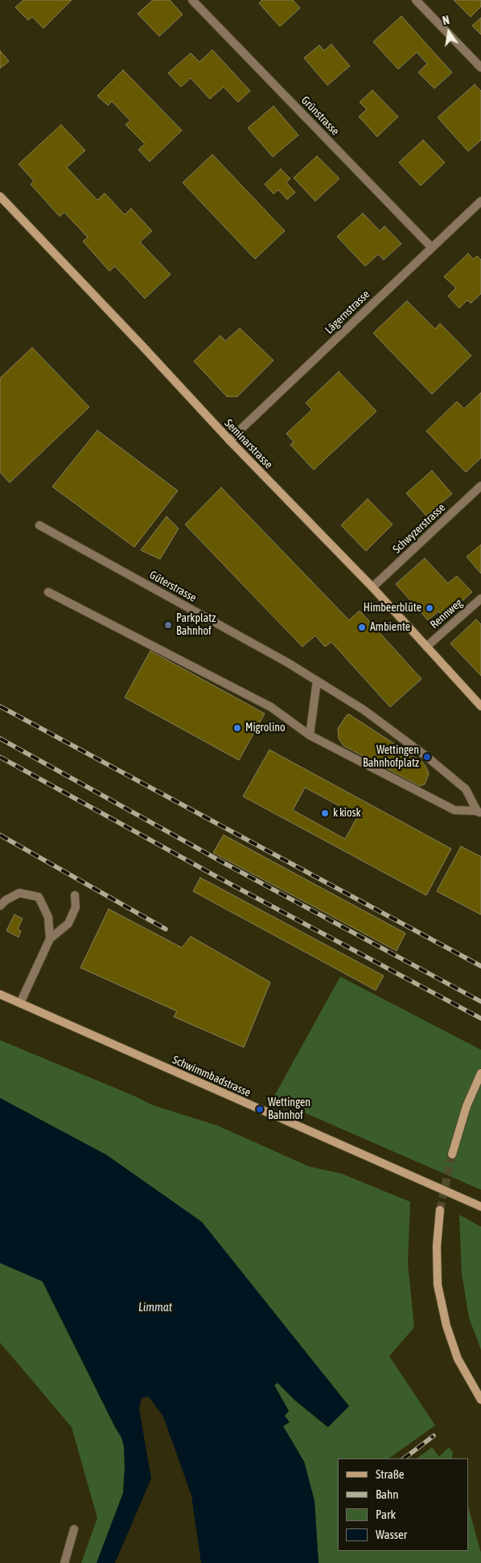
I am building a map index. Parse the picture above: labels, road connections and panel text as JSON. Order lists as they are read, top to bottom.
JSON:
{
  "streets": {
    "street": [
      "Grünstrasse",
      "Lägernstrasse",
      "Seminarstrasse",
      "Schwyzerstrasse",
      "Güterstrasse",
      "Rennweg",
      "Schwimmbadstrasse"
    ]
  },
  "crossings": [
    ["Grünstrasse", "Lägernstrasse"],
    ["Lägernstrasse", "Seminarstrasse"],
    ["Seminarstrasse", "Schwyzerstrasse"],
    ["Seminarstrasse", "Rennweg"]
  ],
  "water": ["Limmat"],
  "places": [
    "Himbeerblüte",
    "Parkplatz Bahnhof",
    "Ambiente",
    "Migrolino",
    "Wettingen Bahnhofplatz",
    "k kiosk",
    "Wettingen Bahnhof"
  ],
  "legend": [
    "Straße",
    "Bahn",
    "Park",
    "Wasser"
  ],
  "north": "top"
}
